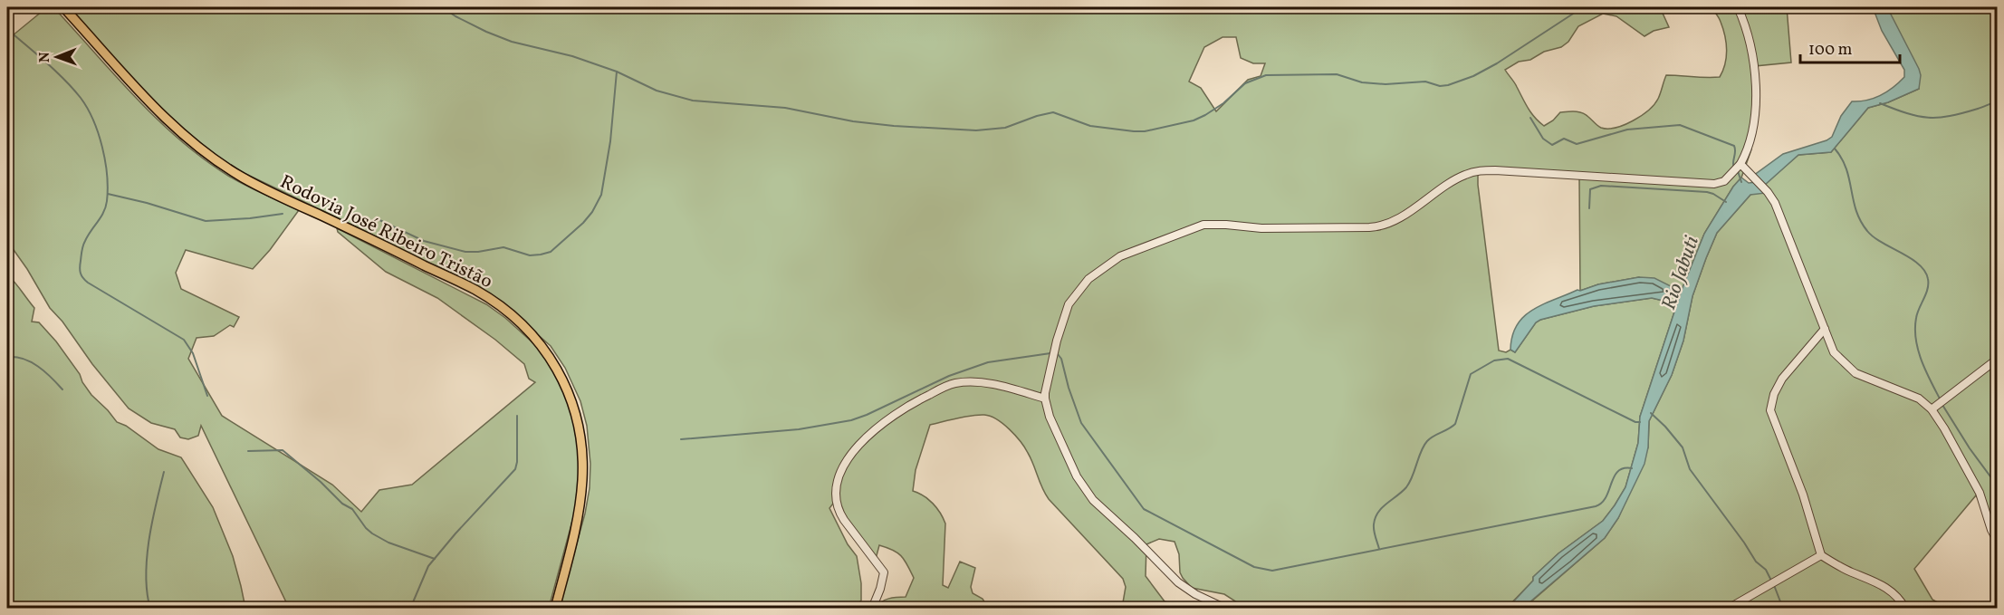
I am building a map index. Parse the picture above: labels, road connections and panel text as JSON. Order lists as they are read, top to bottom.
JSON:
{
  "streets": {
    "main road": ["Rodovia José Ribeiro Tristão"]
  },
  "water": ["Rio Jabuti"],
  "scale_bar": "100 m",
  "north": "left"
}
